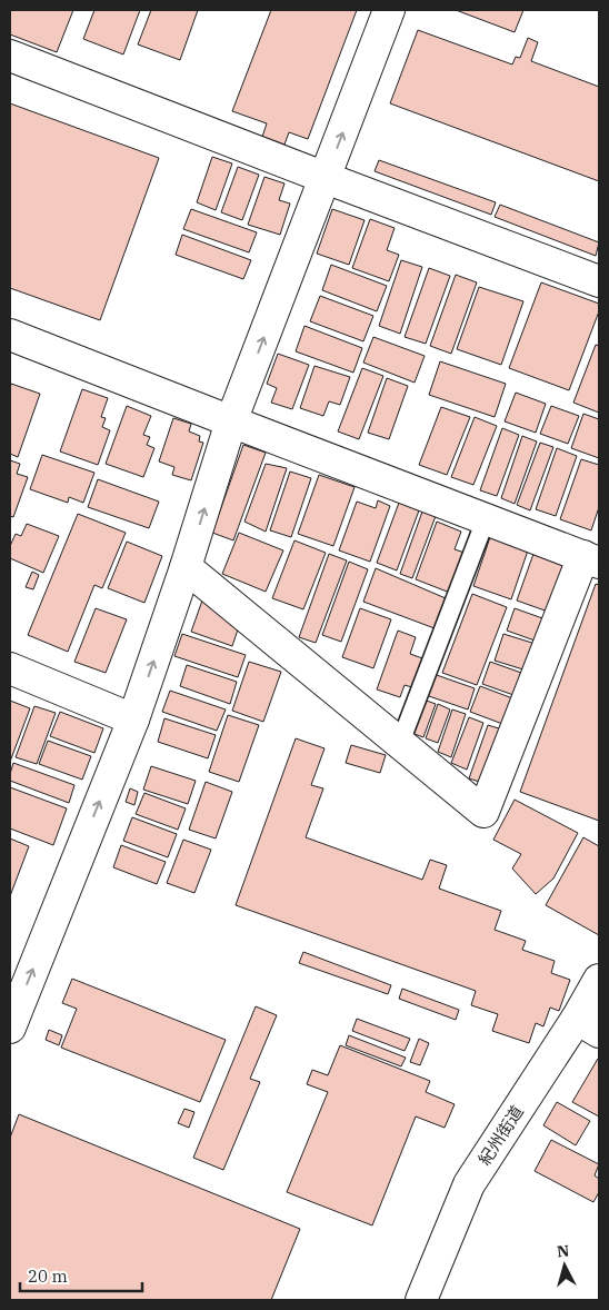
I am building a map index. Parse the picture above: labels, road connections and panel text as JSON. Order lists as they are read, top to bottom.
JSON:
{
  "streets": {
    "street": ["紀州街道"]
  },
  "scale_bar": "20 m",
  "north": "top"
}
